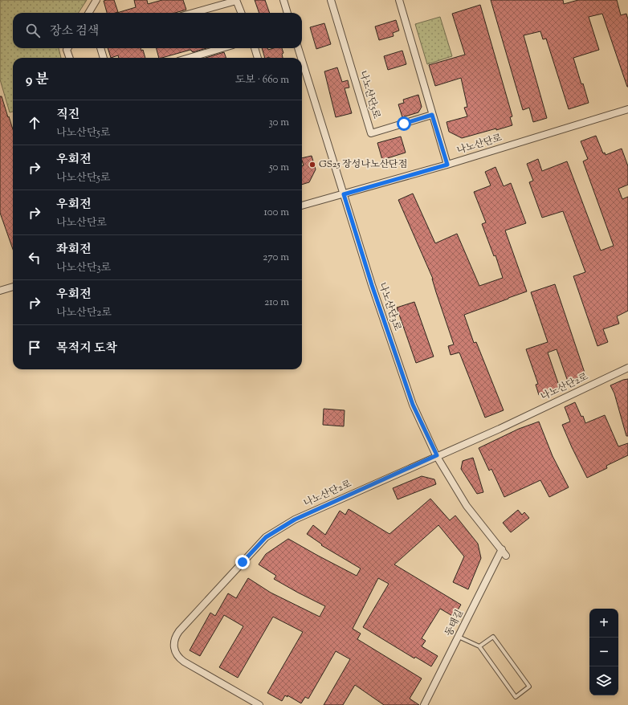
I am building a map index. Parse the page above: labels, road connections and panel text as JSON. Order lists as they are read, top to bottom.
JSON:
{
  "streets": {
    "street": [
      "나노산단5로",
      "나노산단로",
      "나노산단3로",
      "나노산단2로",
      "동태길"
    ]
  },
  "crossings": [
    ["나노산단로", "나노산단3로"],
    ["나노산단3로", "나노산단2로"],
    ["나노산단3로", "동태길"]
  ],
  "places": ["GS25 장성나노산단점"],
  "page": {
    "search": "장소 검색",
    "heading": ["9 분", "도보 · 660 m"],
    "list": [
      ["직진", "나노산단5로", "30 m"],
      ["우회전", "나노산단5로", "50 m"],
      ["우회전", "나노산단로", "100 m"],
      ["좌회전", "나노산단3로", "270 m"],
      ["우회전", "나노산단2로", "210 m"],
      "목적지 도착"
    ],
    "map_buttons": ["+", "−"]
  }
}
